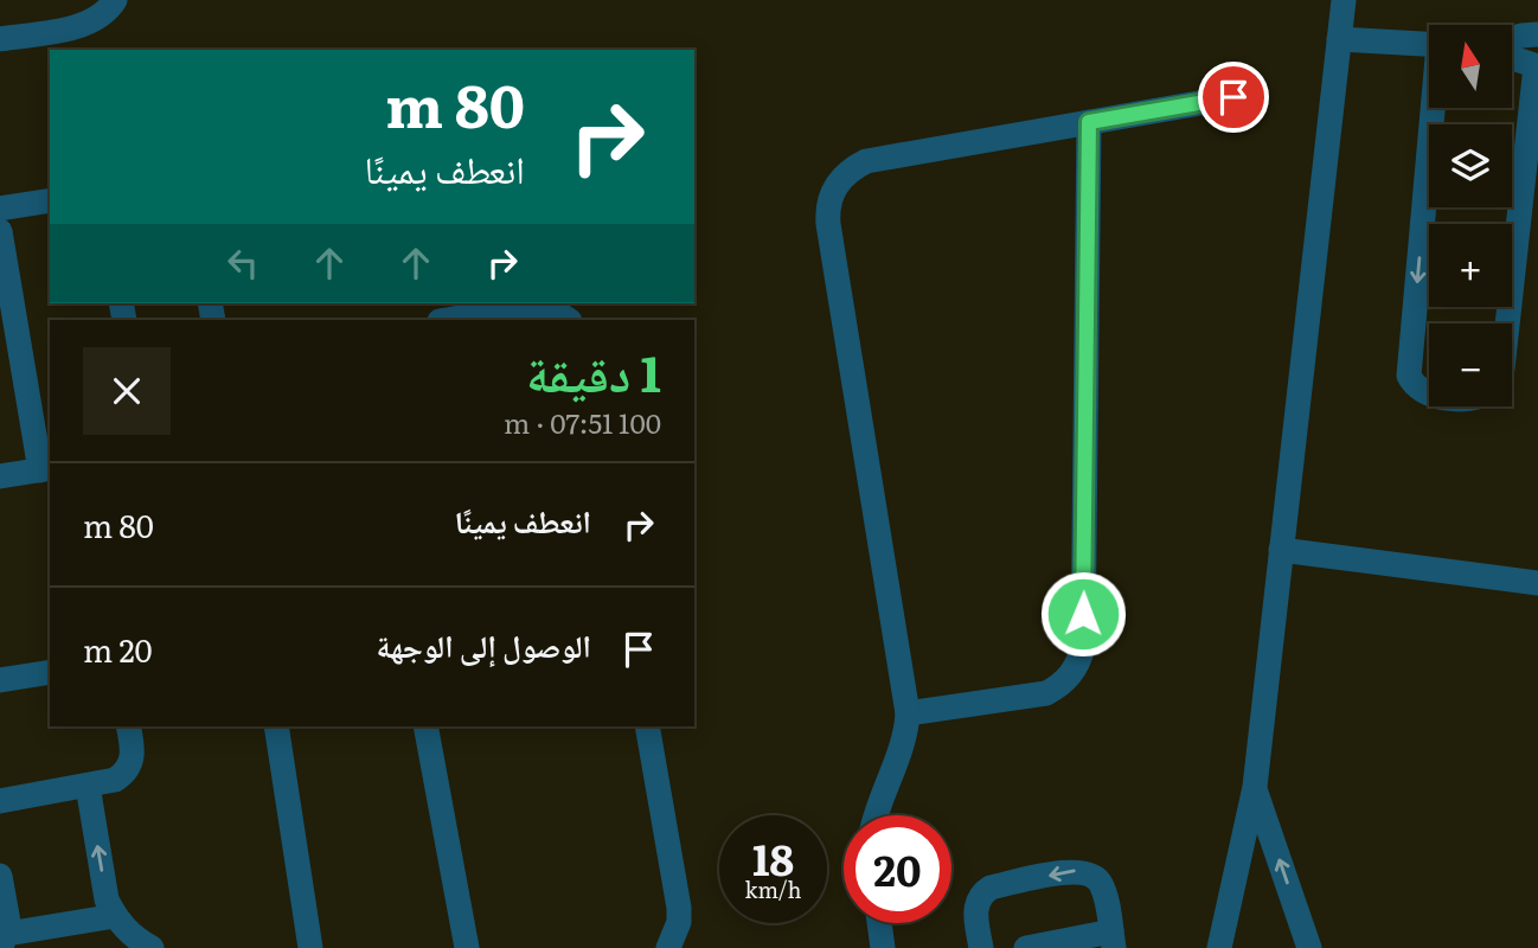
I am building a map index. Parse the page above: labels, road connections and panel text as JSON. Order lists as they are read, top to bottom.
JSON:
{
  "north": "top",
  "page": {
    "map_buttons": ["+", "−"],
    "turn": ["80 m", "انعطف يمينًا"],
    "heading": ["1 دقيقة", "100 m · 07:51"],
    "list": [
      {
        "name": "انعطف يمينًا",
        "value": "80 m"
      },
      {
        "name": "الوصول إلى الوجهة",
        "value": "20 m"
      }
    ],
    "speed": "18 km/h",
    "limit": "20"
  }
}
